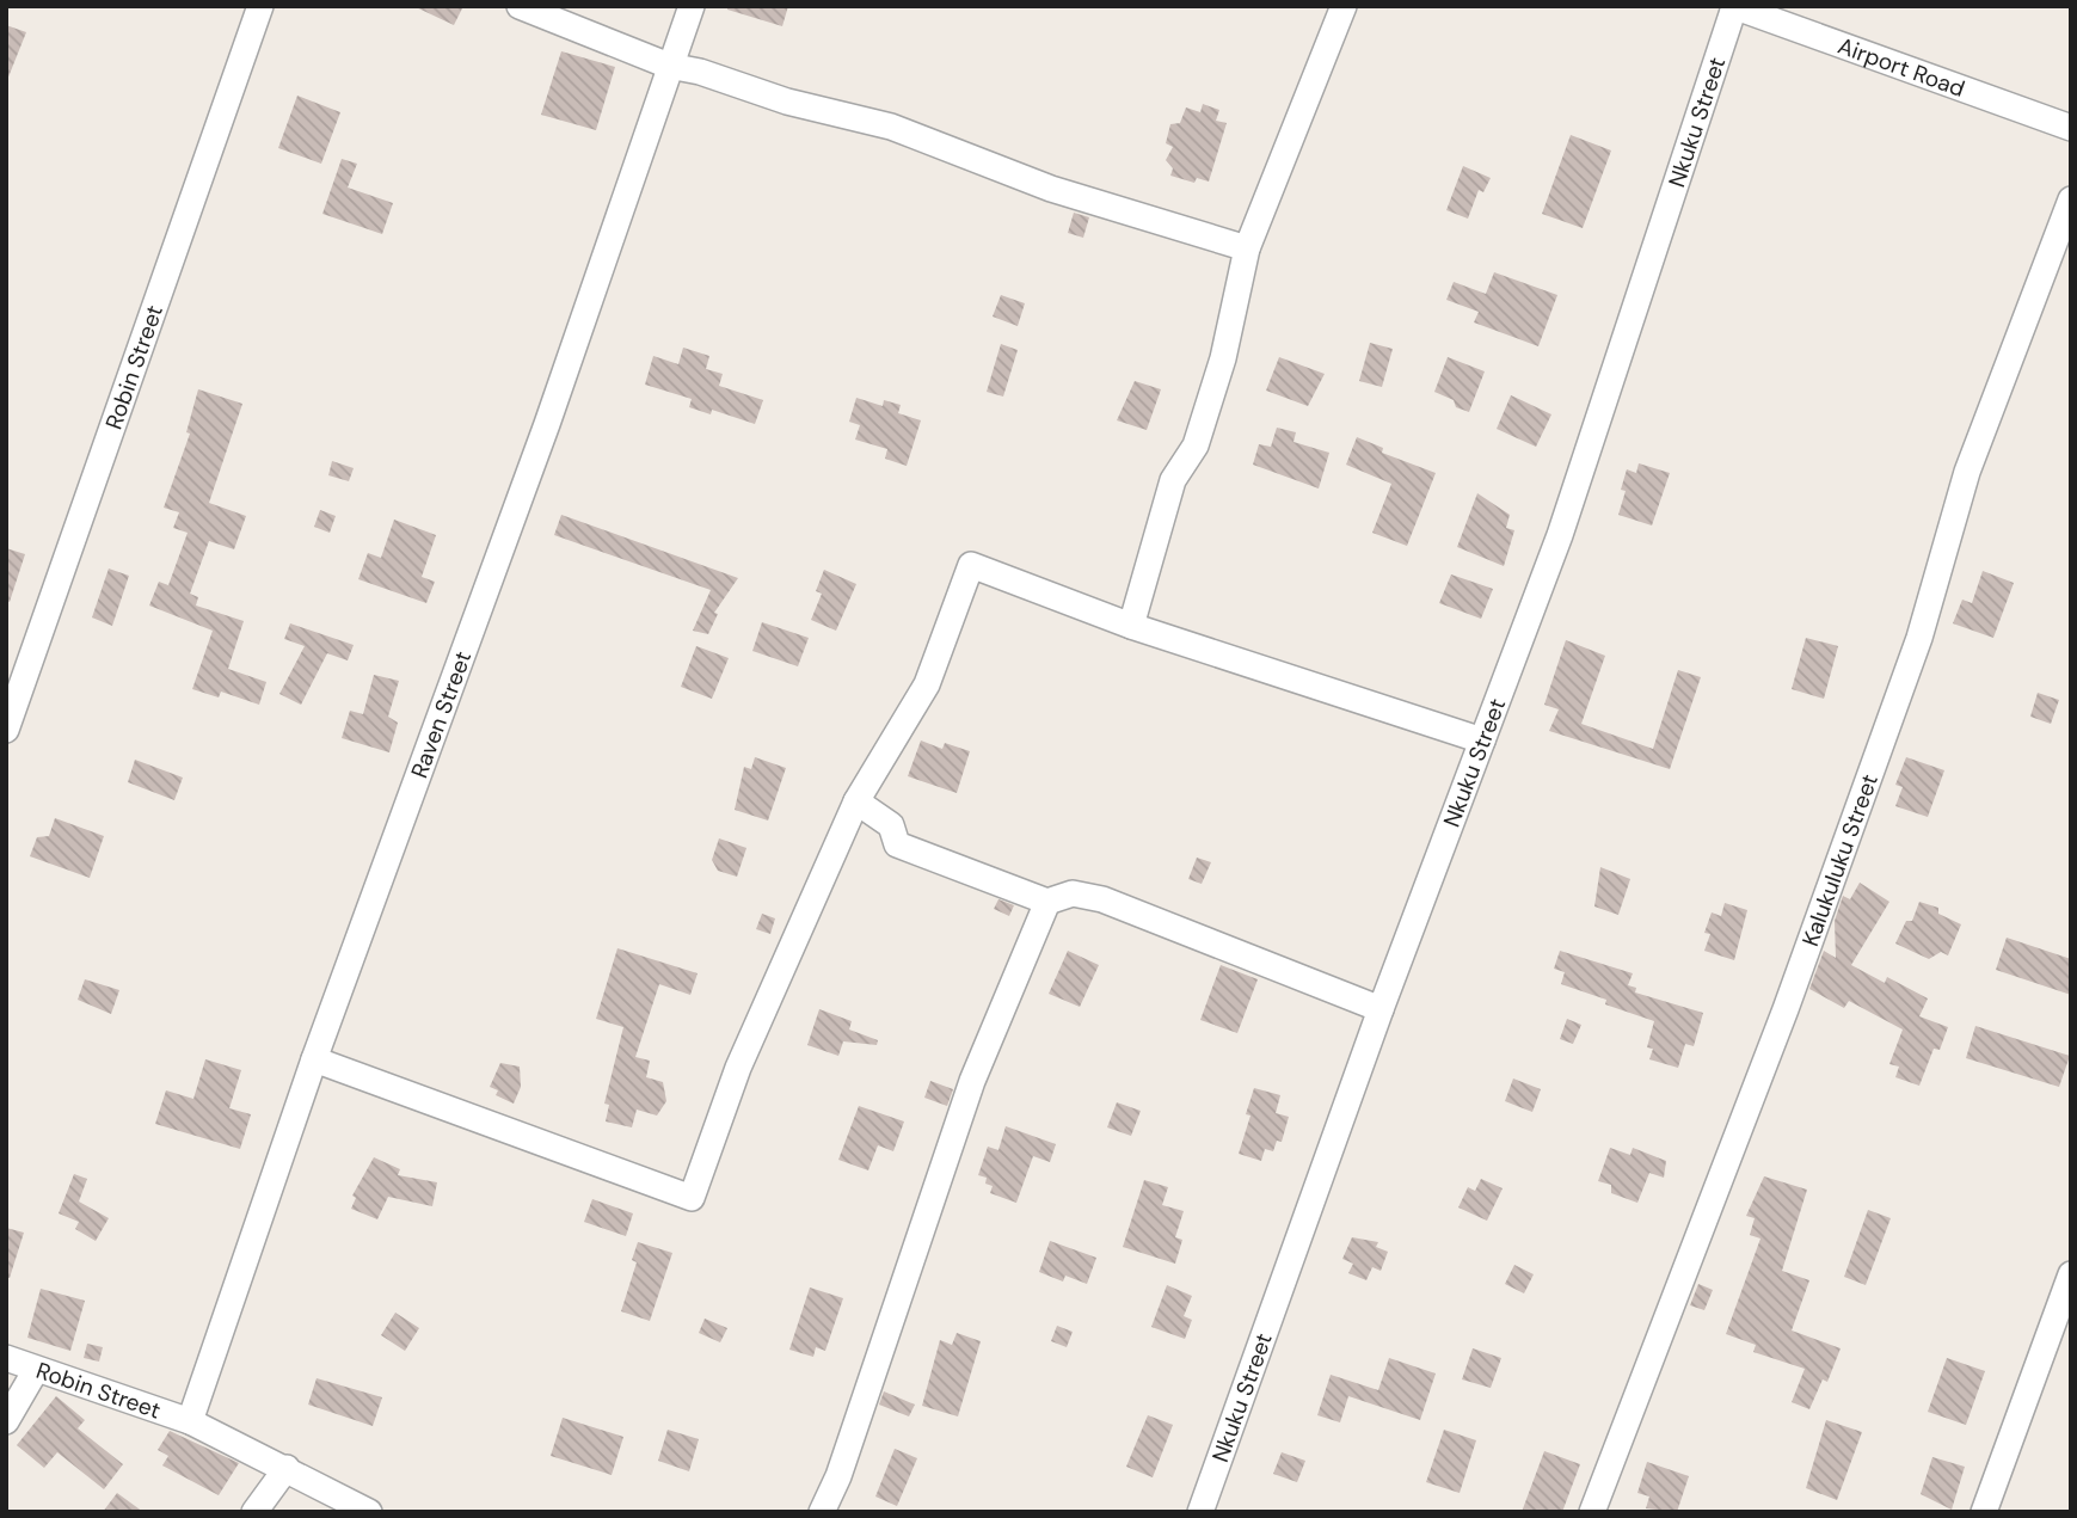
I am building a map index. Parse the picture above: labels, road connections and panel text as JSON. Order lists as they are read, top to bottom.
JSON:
{
  "streets": {
    "street": [
      "Airport Road",
      "Nkuku Street",
      "Robin Street",
      "Raven Street",
      "Kalukuluku Street"
    ]
  },
  "crossings": [
    ["Airport Road", "Nkuku Street"],
    ["Robin Street", "Raven Street"]
  ]
}
